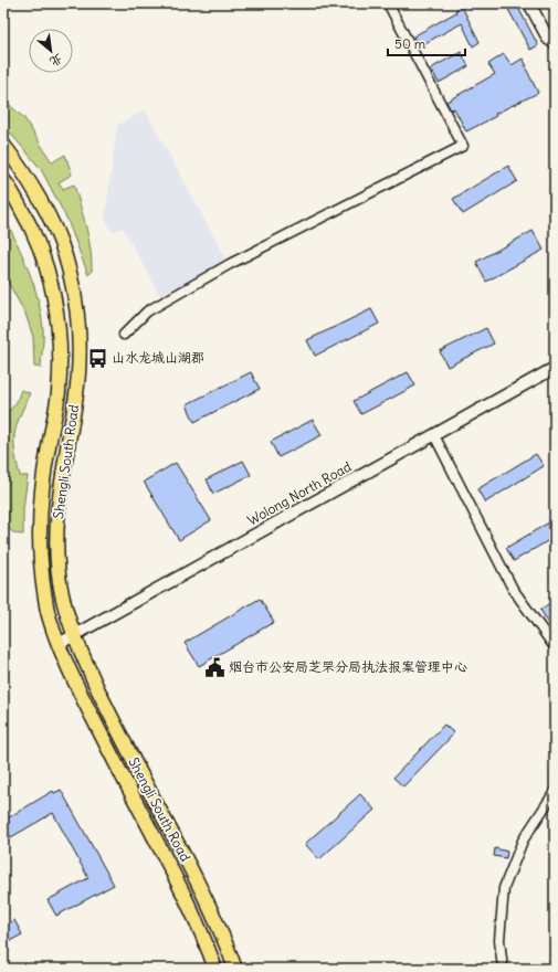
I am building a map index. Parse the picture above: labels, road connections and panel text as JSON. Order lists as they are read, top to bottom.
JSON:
{
  "streets": {
    "main road": ["Shengli South Road"],
    "street": ["Wolong North Road"]
  },
  "crossings": [
    ["Shengli South Road", "Wolong North Road"]
  ],
  "places": {
    "bus stop": ["山水龙城山湖郡"],
    "public building": ["烟台市公安局芝罘分局执法报案管理中心"]
  },
  "scale_bar": "50 m",
  "north": "bottom right"
}
